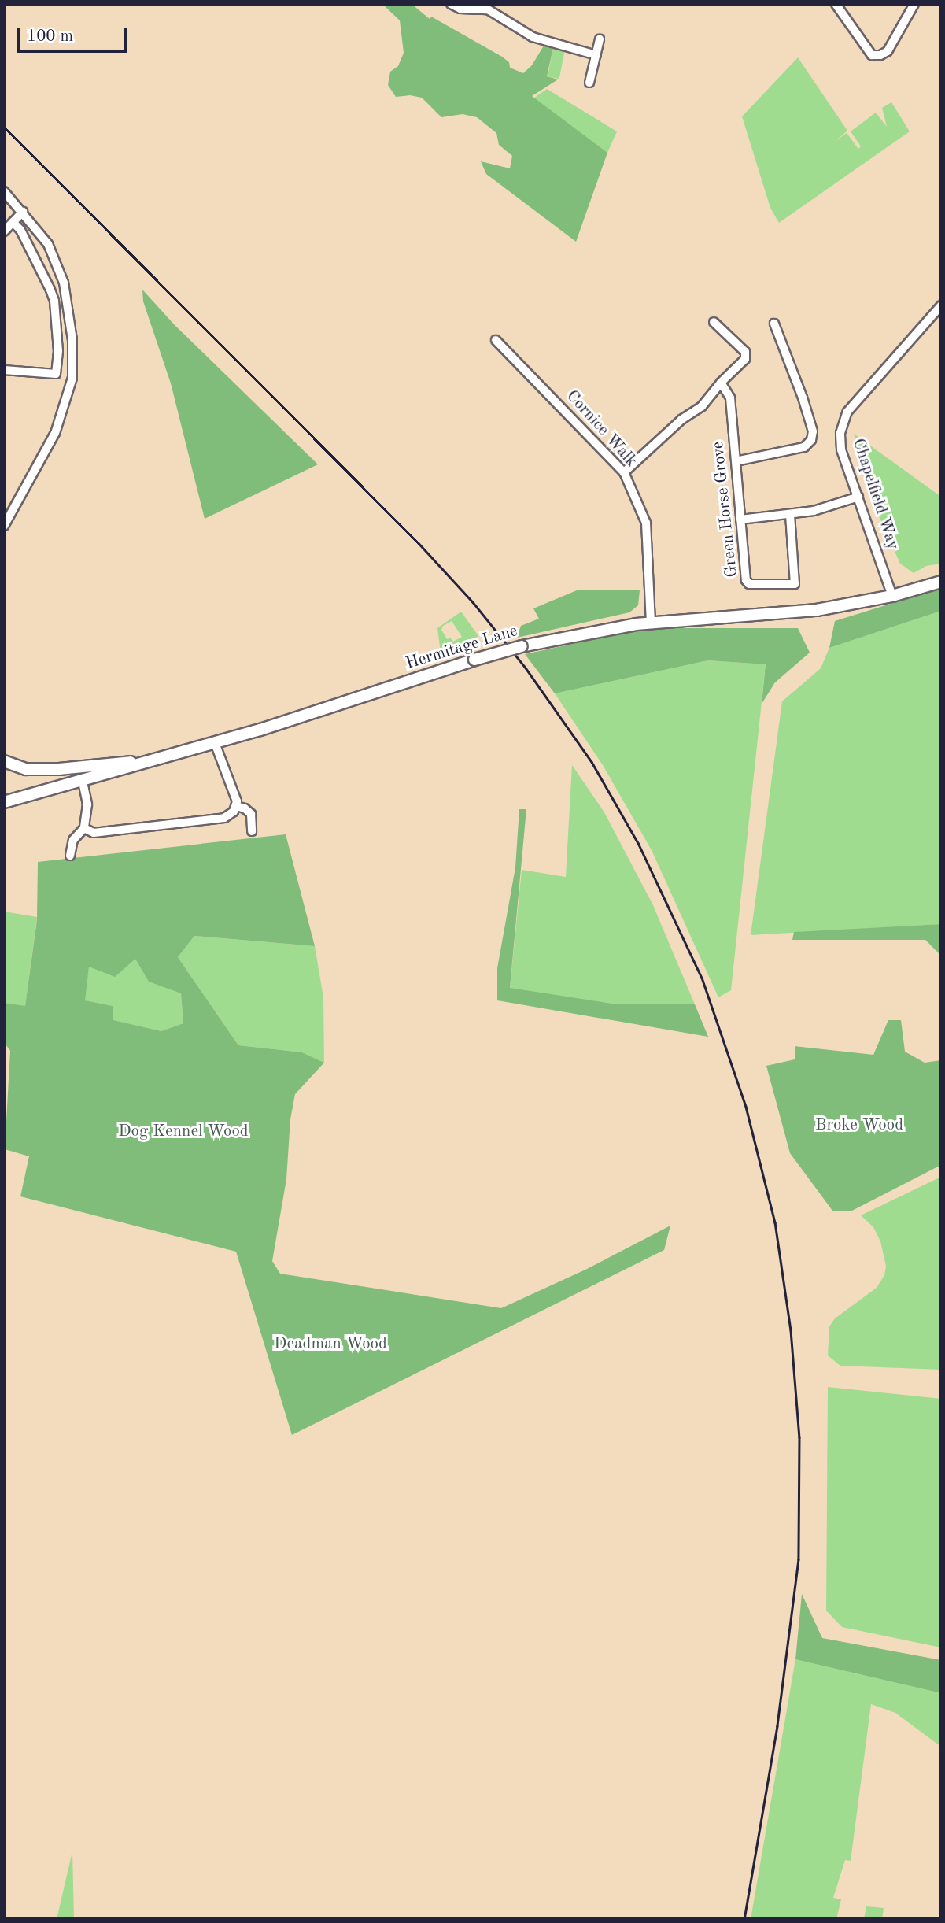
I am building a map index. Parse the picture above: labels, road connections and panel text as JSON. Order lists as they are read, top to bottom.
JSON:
{
  "streets": {
    "main road": ["Hermitage Lane"],
    "street": ["Cornice Walk", "Chapelfield Way", "Green Horse Grove"]
  },
  "crossings": [
    ["Cornice Walk", "Hermitage Lane"],
    ["Chapelfield Way", "Hermitage Lane"]
  ],
  "parks": ["Broke Wood", "Dog Kennel Wood", "Deadman Wood"],
  "scale_bar": "100 m"
}
